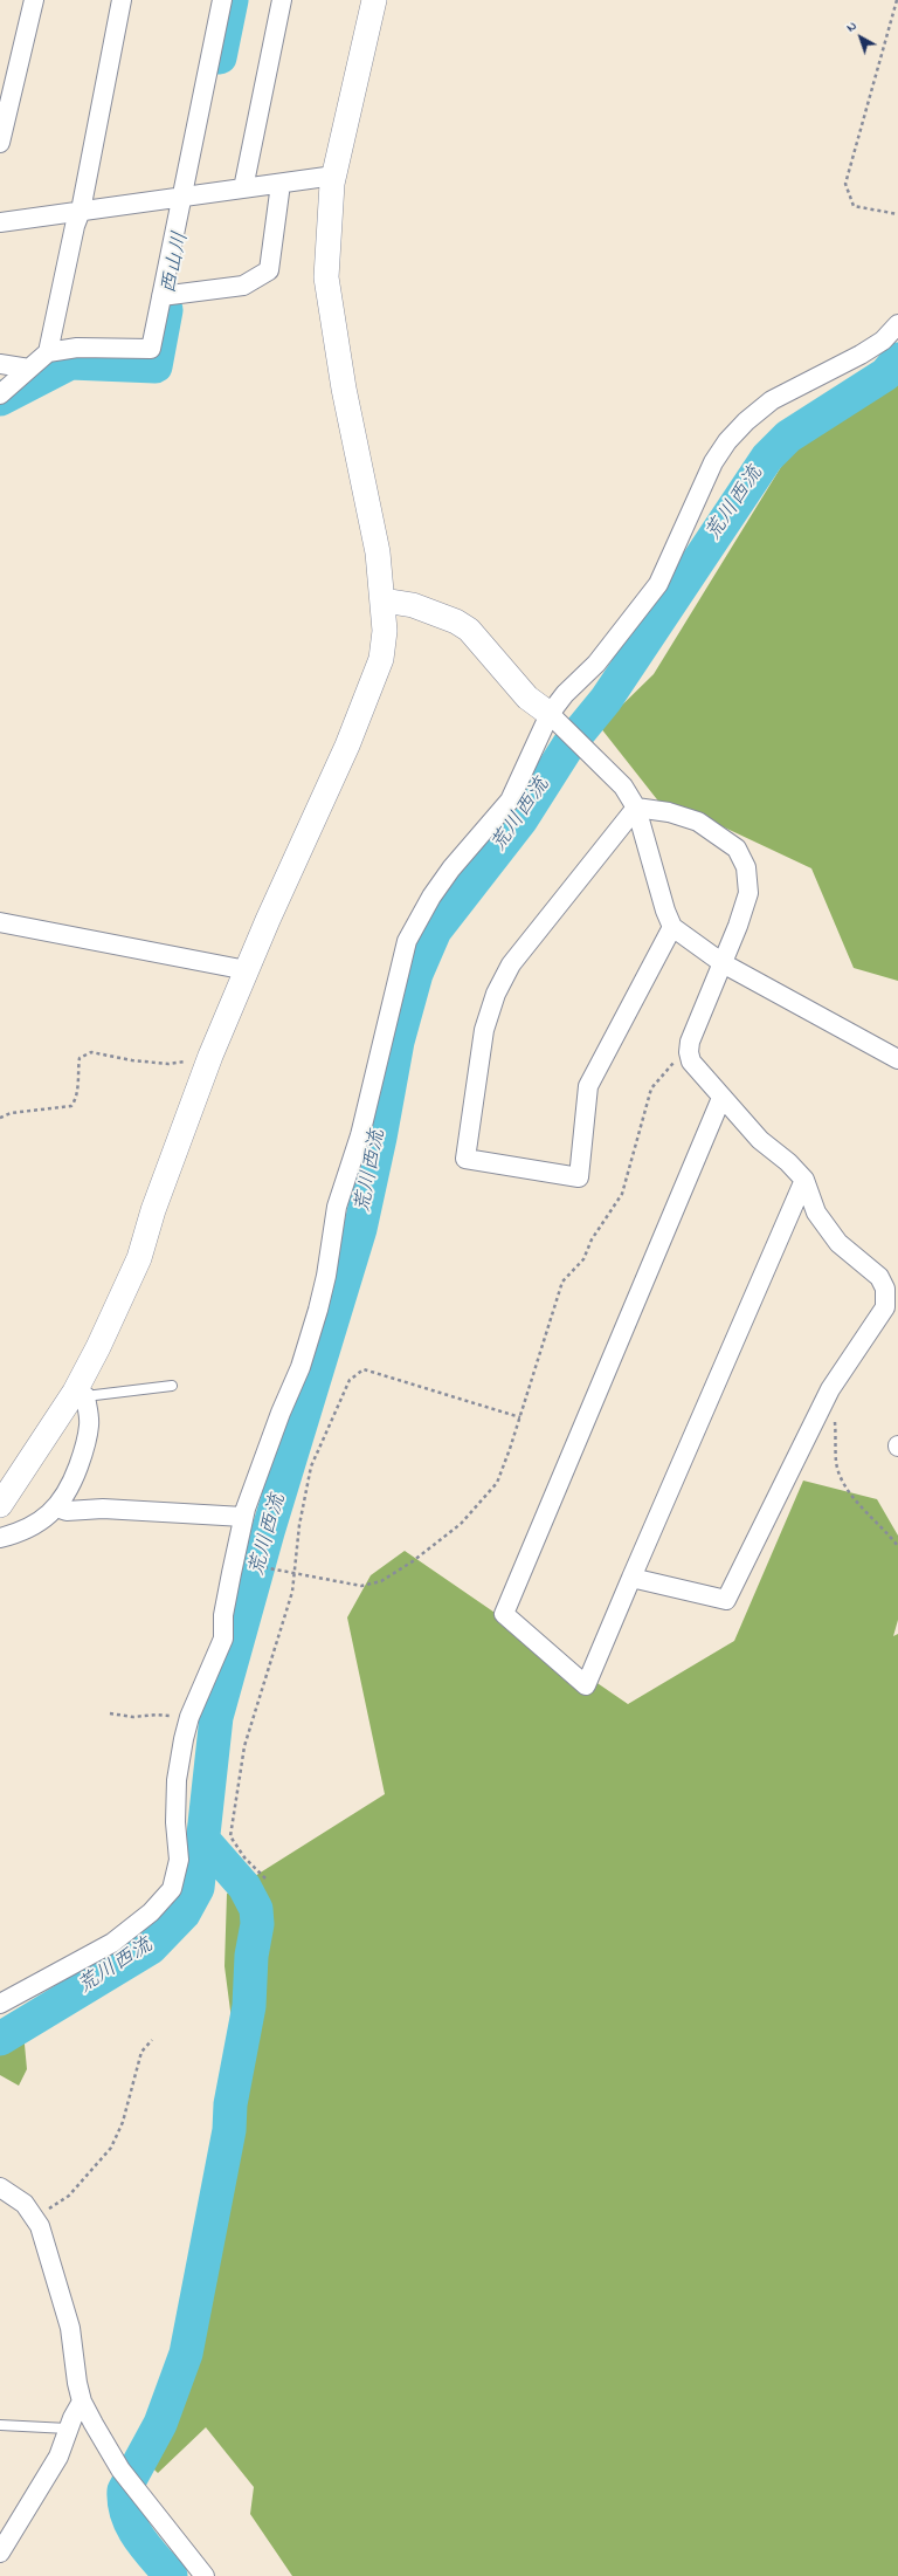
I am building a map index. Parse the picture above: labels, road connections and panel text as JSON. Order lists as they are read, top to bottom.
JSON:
{
  "water": ["西山川", "荒川西流"],
  "north": "top left"
}
